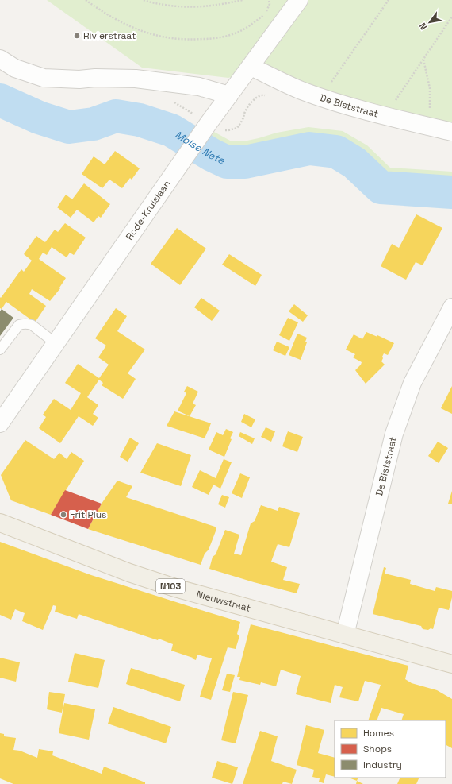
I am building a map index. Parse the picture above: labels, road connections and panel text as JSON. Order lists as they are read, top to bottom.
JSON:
{
  "streets": {
    "main road": ["N103", "Nieuwstraat"],
    "street": ["De Biststraat", "Rode-Kruislaan"]
  },
  "crossings": [
    ["De Biststraat", "Rode-Kruislaan"],
    ["De Biststraat", "Nieuwstraat"]
  ],
  "water": ["Molse Nete"],
  "places": ["Rivierstraat", "Frit Plus"],
  "legend": ["Homes", "Shops", "Industry"],
  "north": "bottom left"
}
